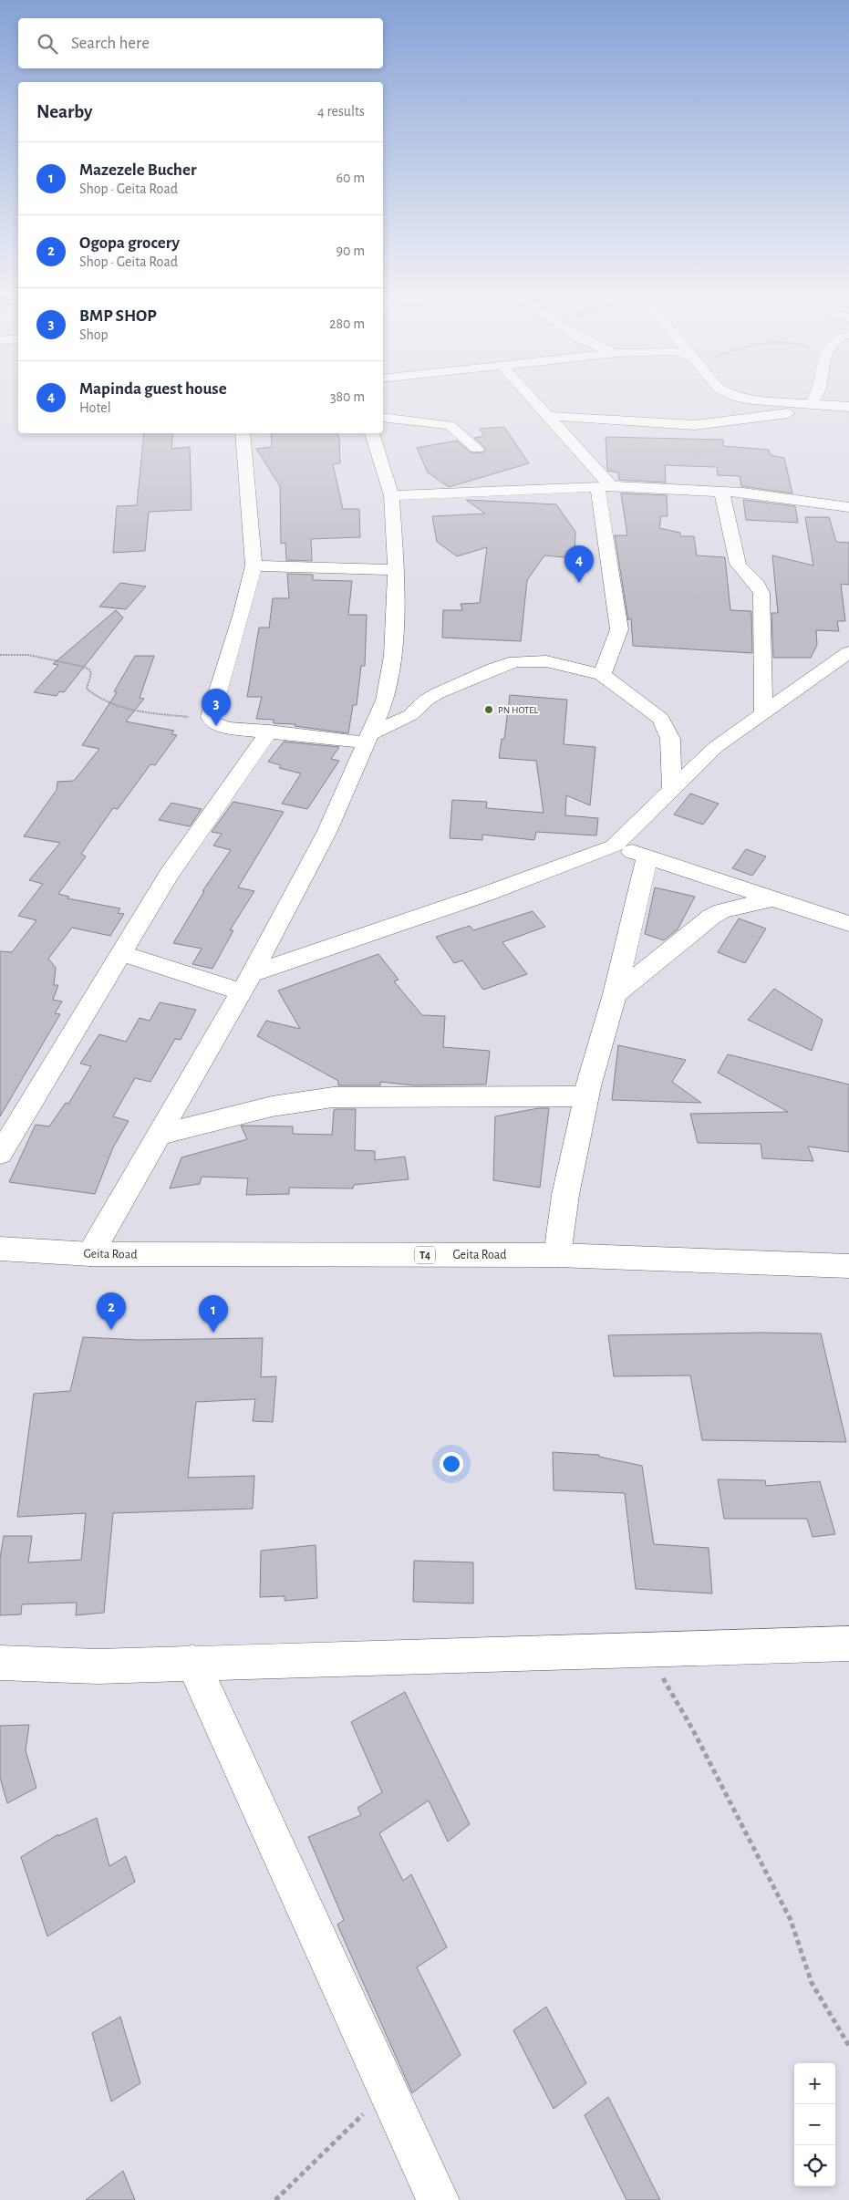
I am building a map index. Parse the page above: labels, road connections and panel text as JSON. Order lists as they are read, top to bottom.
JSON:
{
  "streets": {
    "main road": ["Geita Road", "T4"]
  },
  "places": ["PN HOTEL"],
  "page": {
    "search": "Search here",
    "heading": ["Nearby", "4 results"],
    "list": [
      {
        "mark": "1",
        "name": "Mazezele Bucher",
        "note": "Shop · Geita Road",
        "value": "60 m"
      },
      {
        "mark": "2",
        "name": "Ogopa grocery",
        "note": "Shop · Geita Road",
        "value": "90 m"
      },
      {
        "mark": "3",
        "name": "BMP SHOP",
        "note": "Shop",
        "value": "280 m"
      },
      {
        "mark": "4",
        "name": "Mapinda guest house",
        "note": "Hotel",
        "value": "380 m"
      }
    ],
    "pins": [
      "4",
      "3",
      "2",
      "1"
    ],
    "map_buttons": ["+", "−"]
  }
}
